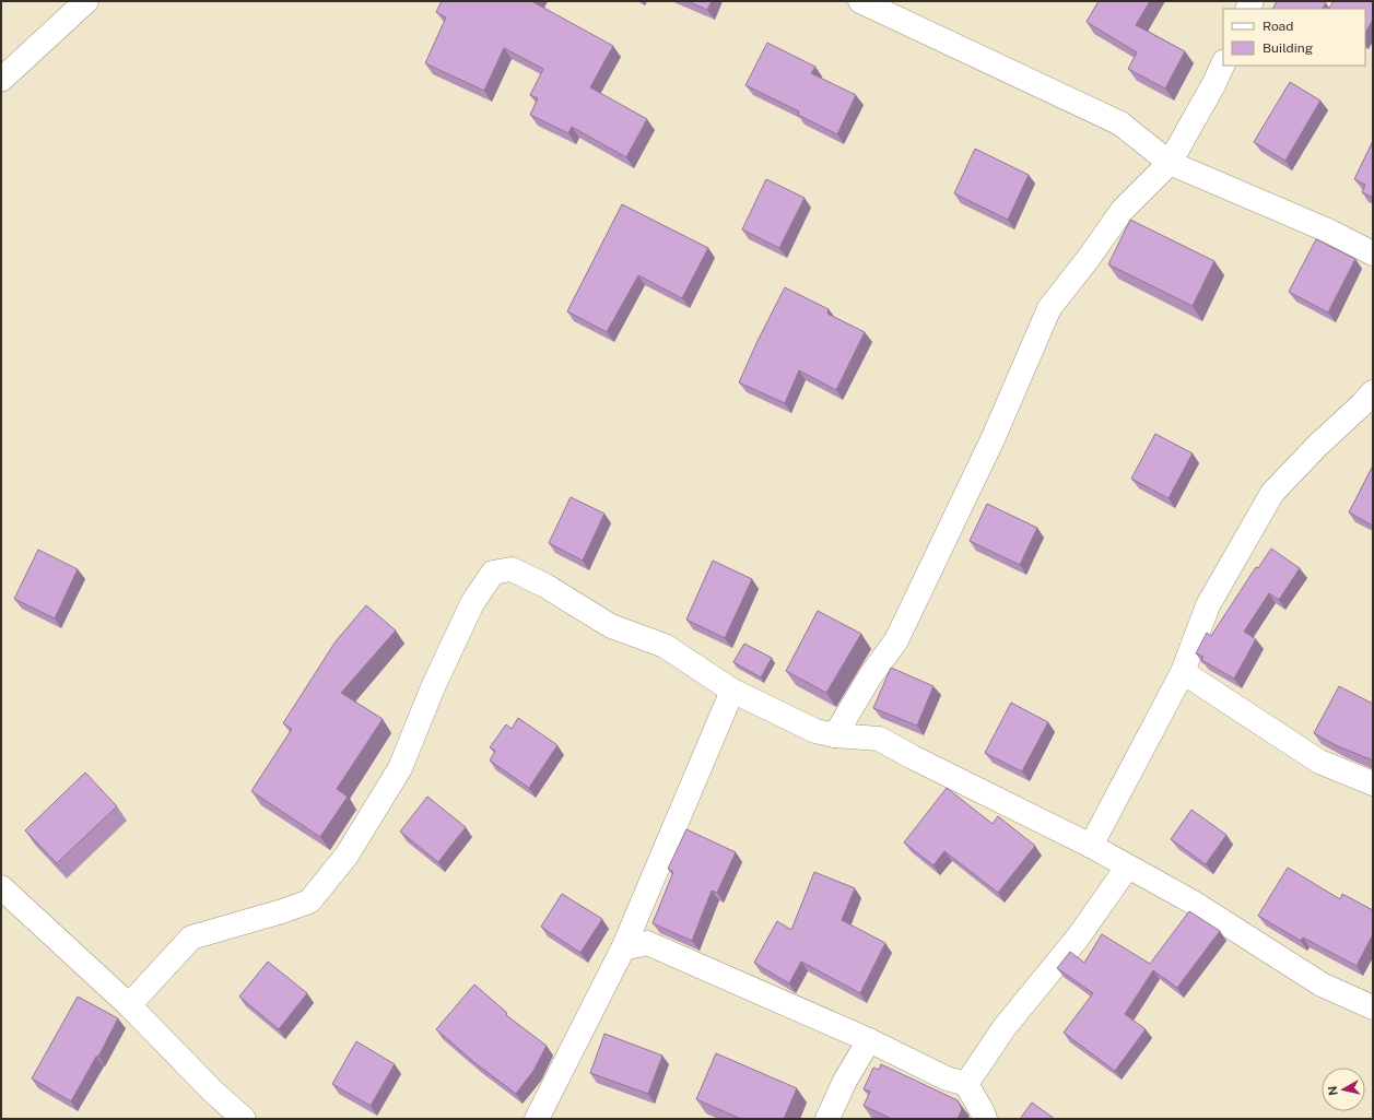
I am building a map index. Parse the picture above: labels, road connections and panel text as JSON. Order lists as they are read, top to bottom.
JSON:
{
  "legend": ["Road", "Building"],
  "north": "left"
}
